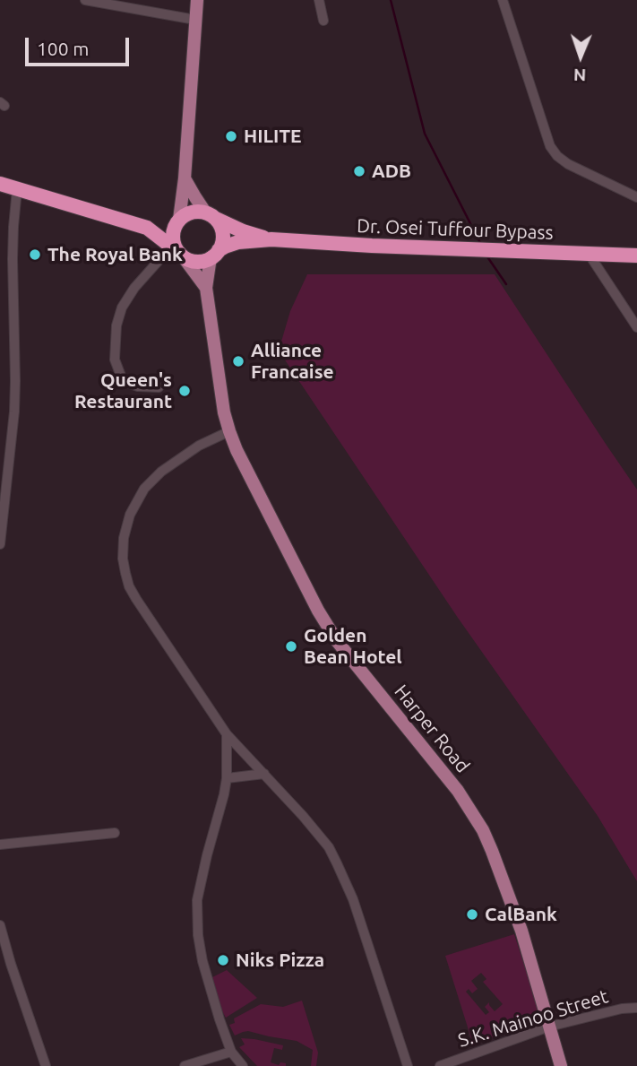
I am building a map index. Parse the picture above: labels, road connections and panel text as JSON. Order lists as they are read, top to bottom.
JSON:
{
  "streets": {
    "highway": ["Dr. Osei Tuffour Bypass"],
    "main road": ["Harper Road"],
    "street": ["S.K. Mainoo Street"]
  },
  "crossings": [
    ["Dr. Osei Tuffour Bypass", "Harper Road"],
    ["Harper Road", "S.K. Mainoo Street"]
  ],
  "places": [
    "HILITE",
    "ADB",
    "The Royal Bank",
    "Alliance Francaise",
    "Queen's Restaurant",
    "Golden Bean Hotel",
    "CalBank",
    "Niks Pizza"
  ],
  "scale_bar": "100 m",
  "north": "bottom"
}
